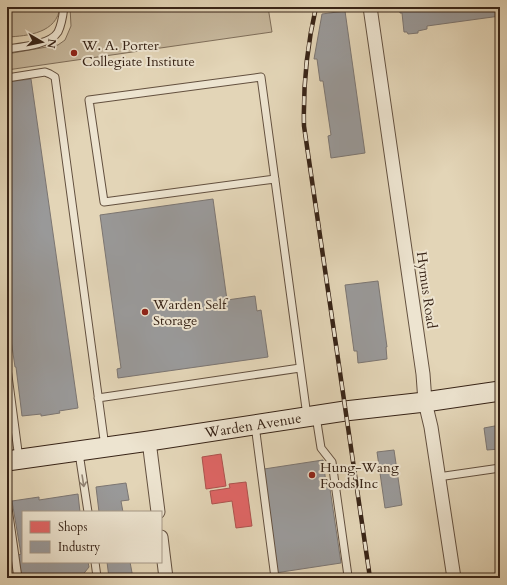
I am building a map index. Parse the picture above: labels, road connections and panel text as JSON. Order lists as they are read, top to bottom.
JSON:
{
  "streets": {
    "main road": ["Warden Avenue"],
    "street": ["Hymus Road"]
  },
  "crossings": [
    ["Hymus Road", "Warden Avenue"]
  ],
  "places": ["W. A. Porter Collegiate Institute", "Warden Self Storage", "Hung-Wang Foods Inc"],
  "legend": ["Shops", "Industry"],
  "north": "right"
}
